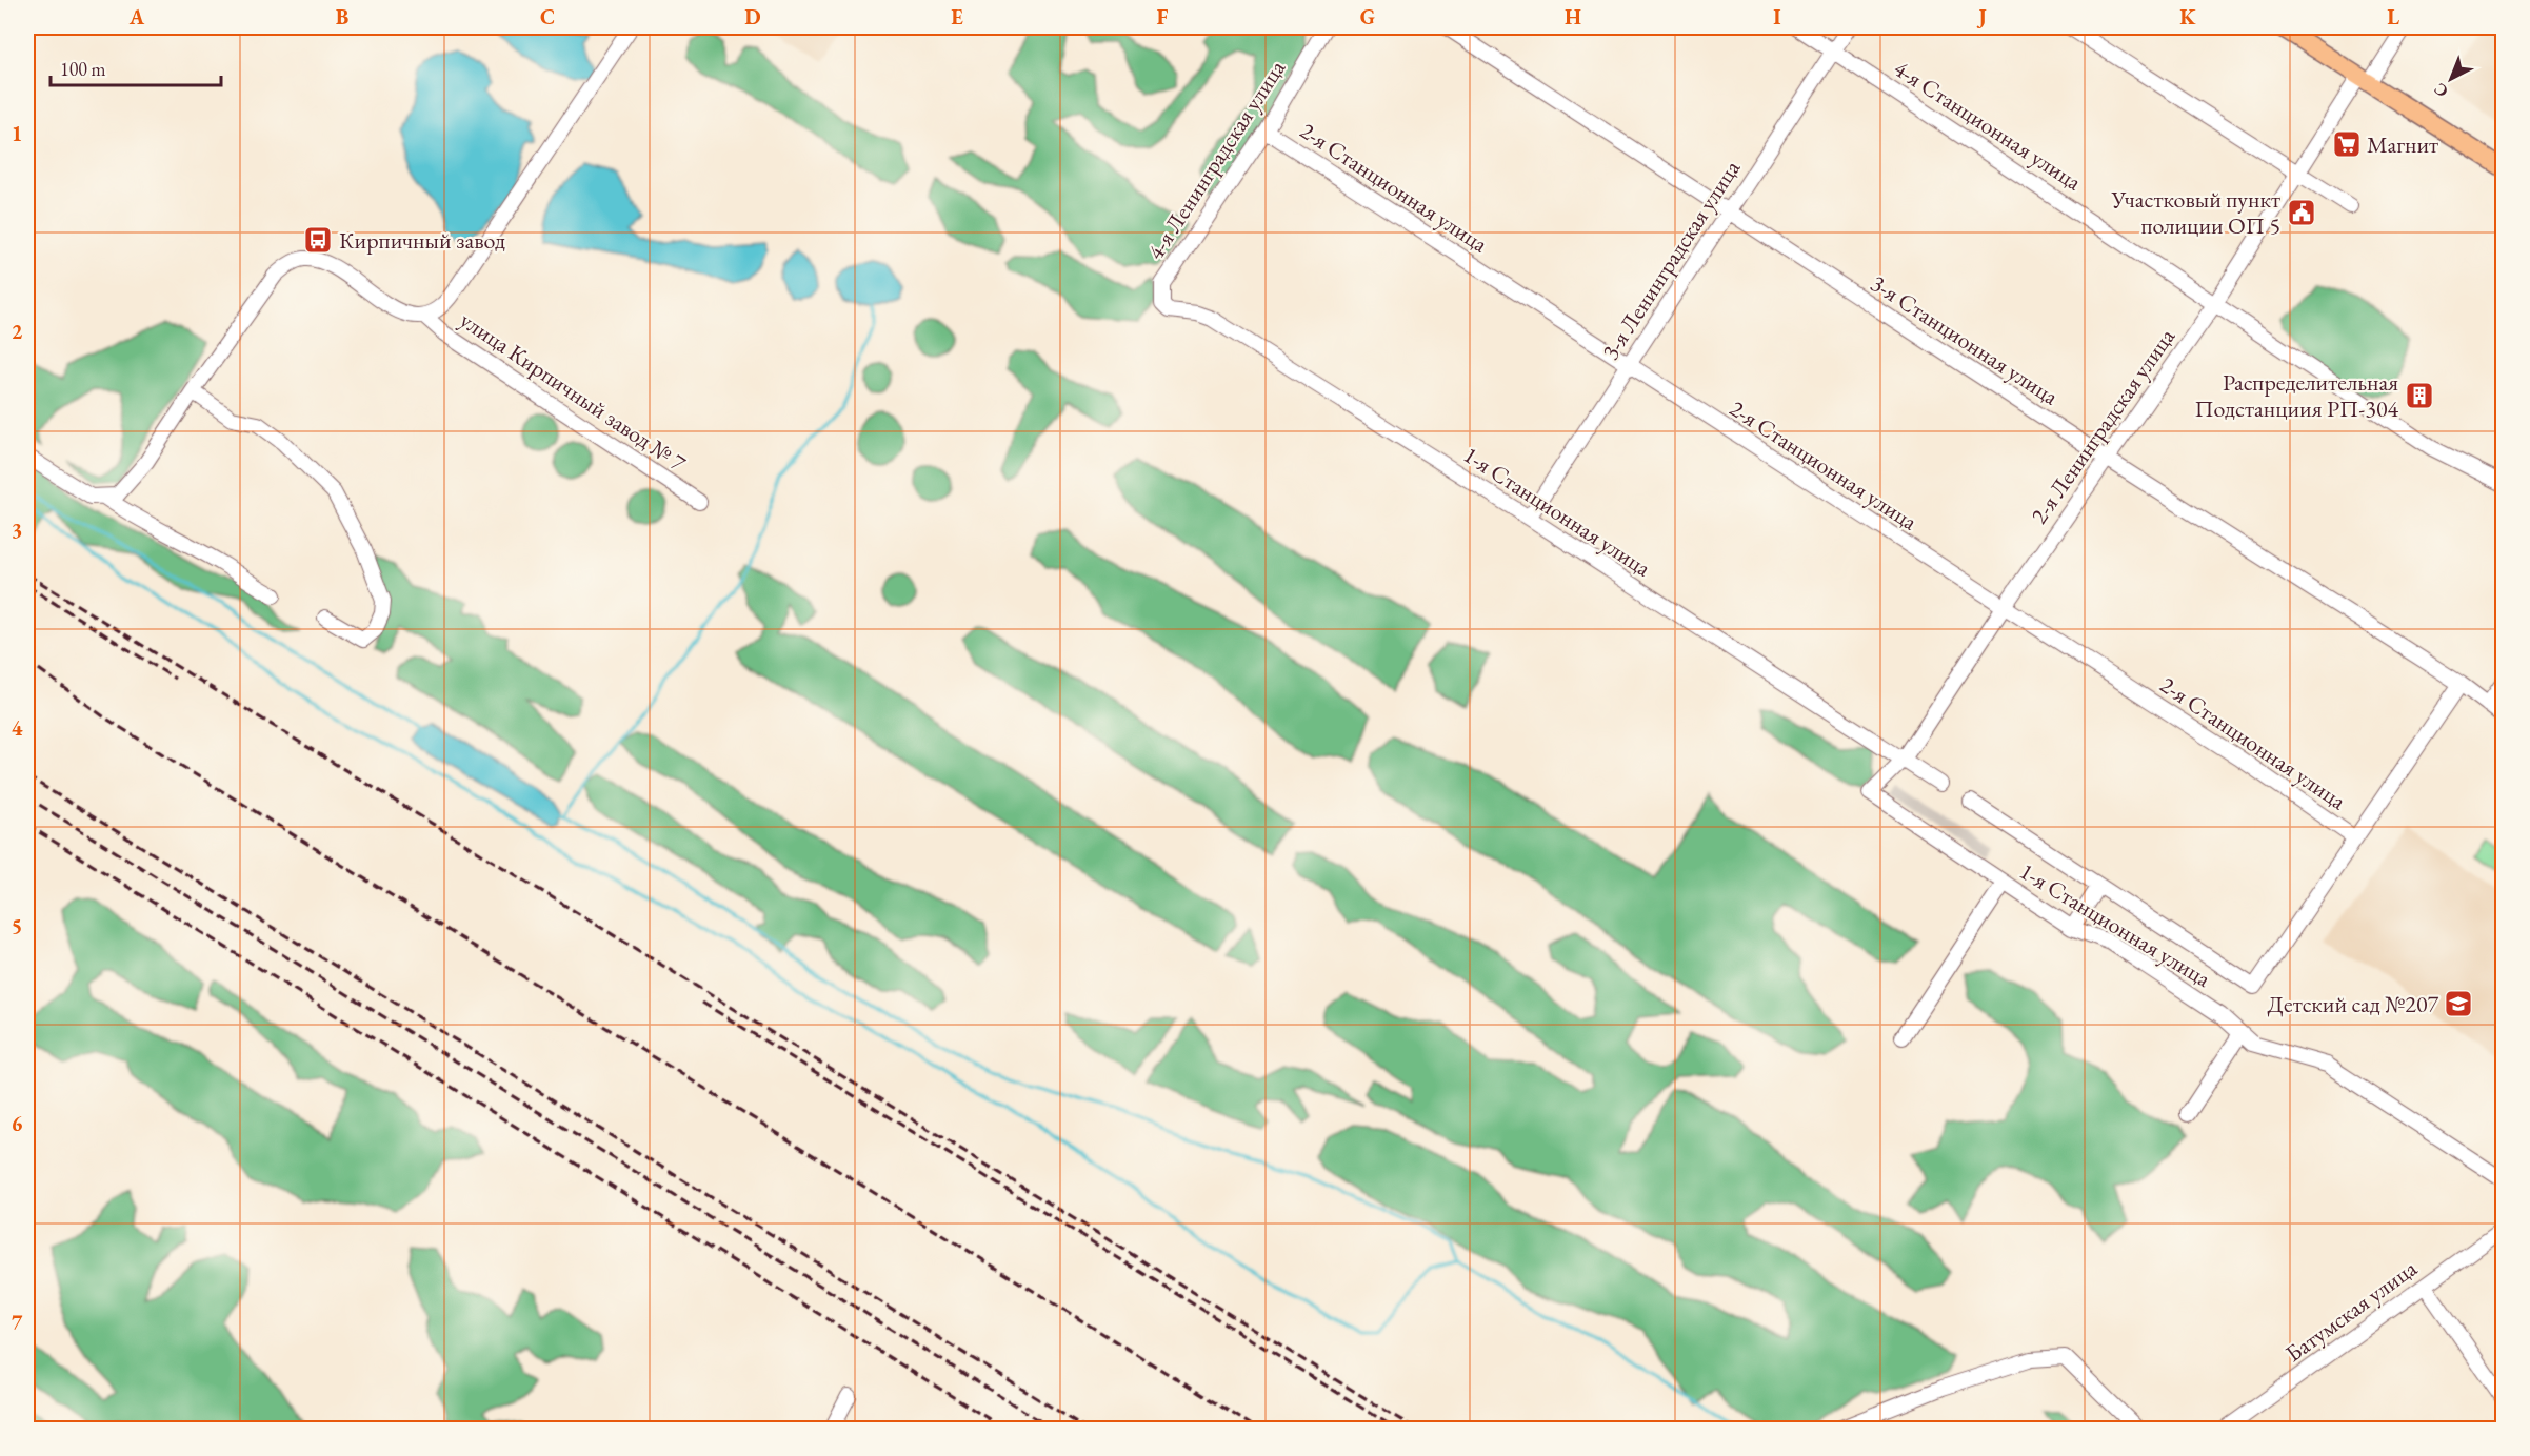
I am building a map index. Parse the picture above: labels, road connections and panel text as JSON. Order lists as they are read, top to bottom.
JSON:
{
  "streets": {
    "street": [
      "4-я Станционная улица",
      "4-я Ленинградская улица",
      "2-я Станционная улица",
      "3-я Ленинградская улица",
      "3-я Станционная улица",
      "улица Кирпичный завод № 7",
      "2-я Ленинградская улица",
      "1-я Станционная улица",
      "Батумская улица"
    ]
  },
  "crossings": [
    ["4-я Станционная улица", "3-я Ленинградская улица"],
    ["4-я Станционная улица", "2-я Ленинградская улица"],
    ["4-я Ленинградская улица", "2-я Станционная улица"],
    ["4-я Ленинградская улица", "1-я Станционная улица"],
    ["2-я Станционная улица", "3-я Ленинградская улица"],
    ["2-я Станционная улица", "2-я Ленинградская улица"],
    ["2-я Станционная улица", "1-я Станционная улица"],
    ["3-я Ленинградская улица", "3-я Станционная улица"],
    ["3-я Ленинградская улица", "1-я Станционная улица"],
    ["3-я Станционная улица", "2-я Ленинградская улица"],
    ["2-я Ленинградская улица", "1-я Станционная улица"]
  ],
  "places": {
    "supermarket": ["Магнит"],
    "public building": ["Участковый пункт полиции ОП 5"],
    "bus stop": ["Кирпичный завод"],
    "building": ["Распределительная Подстанциия РП-304"],
    "school or university": ["Детский сад №207"]
  },
  "scale_bar": "100 m",
  "north": "bottom left",
  "grid": {
    "columns": [
      "A",
      "B",
      "C",
      "D",
      "E",
      "F",
      "G",
      "H",
      "I",
      "J",
      "K",
      "L"
    ],
    "rows": [
      "1",
      "2",
      "3",
      "4",
      "5",
      "6",
      "7"
    ]
  }
}
